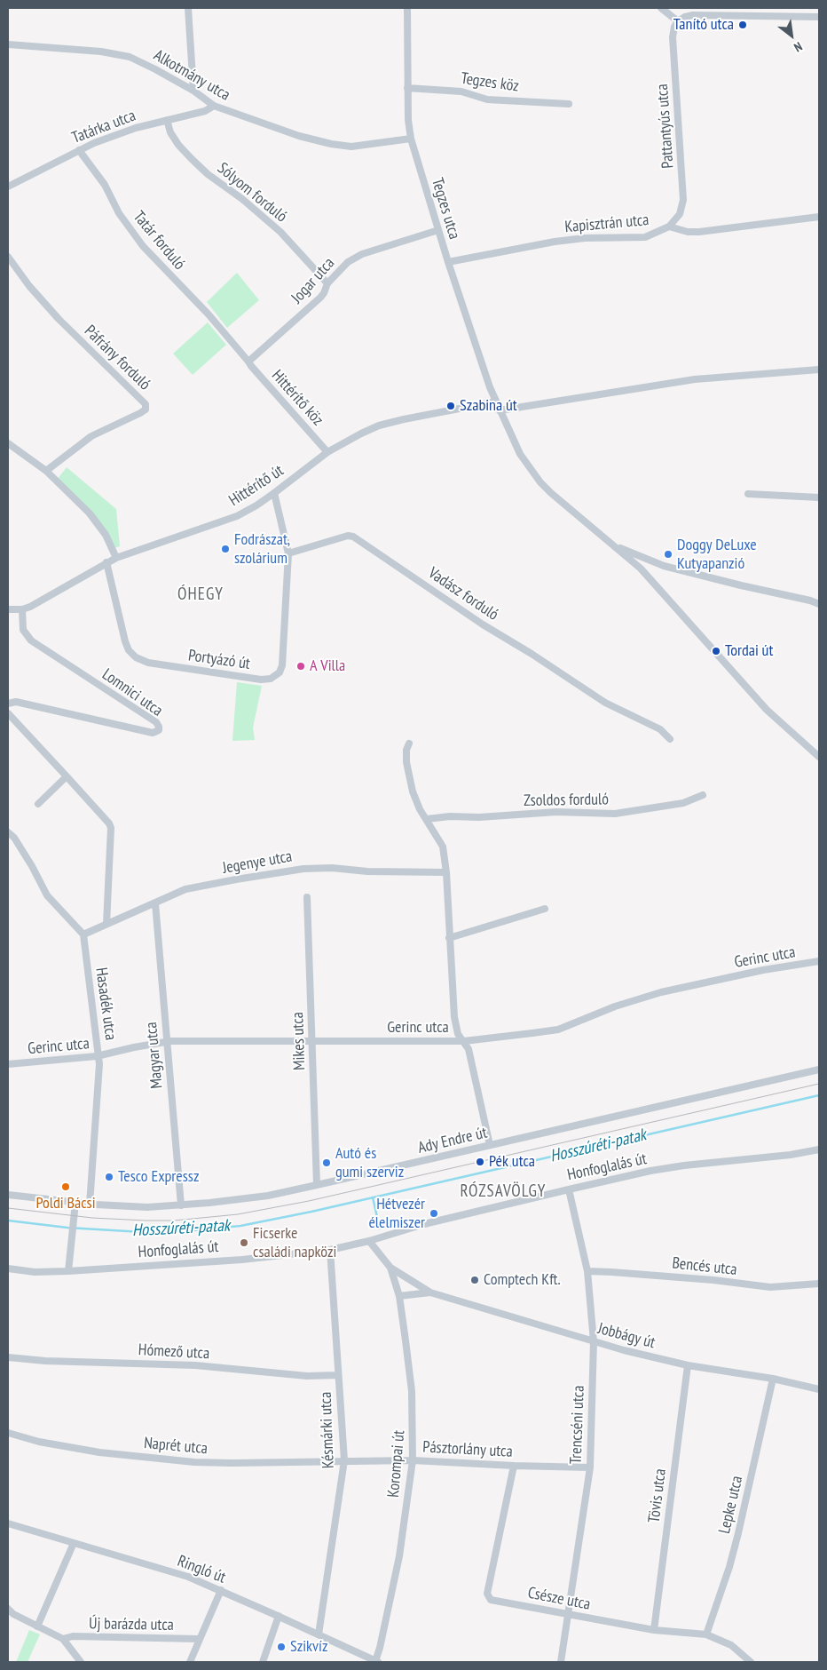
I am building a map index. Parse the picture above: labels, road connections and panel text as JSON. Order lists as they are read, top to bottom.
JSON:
{
  "streets": {
    "street": [
      "Alkotmány utca",
      "Tegzes köz",
      "Pattantyús utca",
      "Tatárka utca",
      "Sólyom forduló",
      "Tegzes utca",
      "Kapisztrán utca",
      "Tatár forduló",
      "Jogar utca",
      "Páfrány forduló",
      "Hittérítő köz",
      "Hittérítő út",
      "Vadász forduló",
      "Portyázó út",
      "Lomnici utca",
      "Zsoldos forduló",
      "Jegenye utca",
      "Gerinc utca",
      "Hasadék utca",
      "Mikes utca",
      "Magyar utca",
      "Ady Endre út",
      "Honfoglalás út",
      "Bencés utca",
      "Jobbágy út",
      "Hómező utca",
      "Trencséni utca",
      "Késmárki utca",
      "Naprét utca",
      "Pásztorlány utca",
      "Korompai út",
      "Tövis utca",
      "Lepke utca",
      "Ringló út",
      "Csésze utca",
      "Új barázda utca"
    ]
  },
  "crossings": [
    ["Alkotmány utca", "Tatárka utca"],
    ["Alkotmány utca", "Tegzes utca"],
    ["Tegzes köz", "Tegzes utca"],
    ["Pattantyús utca", "Kapisztrán utca"],
    ["Tatárka utca", "Sólyom forduló"],
    ["Tatárka utca", "Tatár forduló"],
    ["Sólyom forduló", "Jogar utca"],
    ["Tegzes utca", "Kapisztrán utca"],
    ["Tegzes utca", "Jogar utca"],
    ["Tegzes utca", "Hittérítő út"],
    ["Tatár forduló", "Jogar utca"],
    ["Tatár forduló", "Hittérítő köz"],
    ["Jogar utca", "Hittérítő köz"],
    ["Hittérítő köz", "Hittérítő út"],
    ["Hittérítő út", "Portyázó út"],
    ["Hittérítő út", "Lomnici utca"],
    ["Vadász forduló", "Portyázó út"],
    ["Jegenye utca", "Hasadék utca"],
    ["Jegenye utca", "Magyar utca"],
    ["Gerinc utca", "Hasadék utca"],
    ["Gerinc utca", "Mikes utca"],
    ["Gerinc utca", "Magyar utca"],
    ["Hasadék utca", "Ady Endre út"],
    ["Mikes utca", "Ady Endre út"],
    ["Magyar utca", "Ady Endre út"],
    ["Honfoglalás út", "Jobbágy út"],
    ["Honfoglalás út", "Trencséni utca"],
    ["Honfoglalás út", "Késmárki utca"],
    ["Bencés utca", "Trencséni utca"],
    ["Jobbágy út", "Trencséni utca"],
    ["Jobbágy út", "Korompai út"],
    ["Jobbágy út", "Tövis utca"],
    ["Jobbágy út", "Lepke utca"],
    ["Hómező utca", "Késmárki utca"],
    ["Trencséni utca", "Pásztorlány utca"],
    ["Trencséni utca", "Csésze utca"],
    ["Késmárki utca", "Naprét utca"],
    ["Késmárki utca", "Pásztorlány utca"],
    ["Késmárki utca", "Ringló út"],
    ["Naprét utca", "Pásztorlány utca"],
    ["Pásztorlány utca", "Korompai út"],
    ["Pásztorlány utca", "Csésze utca"],
    ["Korompai út", "Ringló út"],
    ["Tövis utca", "Csésze utca"],
    ["Lepke utca", "Csésze utca"]
  ],
  "districts": ["ÓHEGY", "RÓZSAVÖLGY"],
  "water": ["Hosszúréti-patak"],
  "places": [
    "Tanító utca",
    "Szabina út",
    "Fodrászat, szolárium",
    "Doggy DeLuxe Kutyapanzió",
    "Tordai út",
    "A Villa",
    "Pék utca",
    "Autó és gumi szerviz",
    "Tesco Expressz",
    "Poldi Bácsi",
    "Hétvezér élelmiszer",
    "Ficserke családi napközi",
    "Comptech Kft.",
    "Szikvíz"
  ],
  "north": "bottom right"
}
